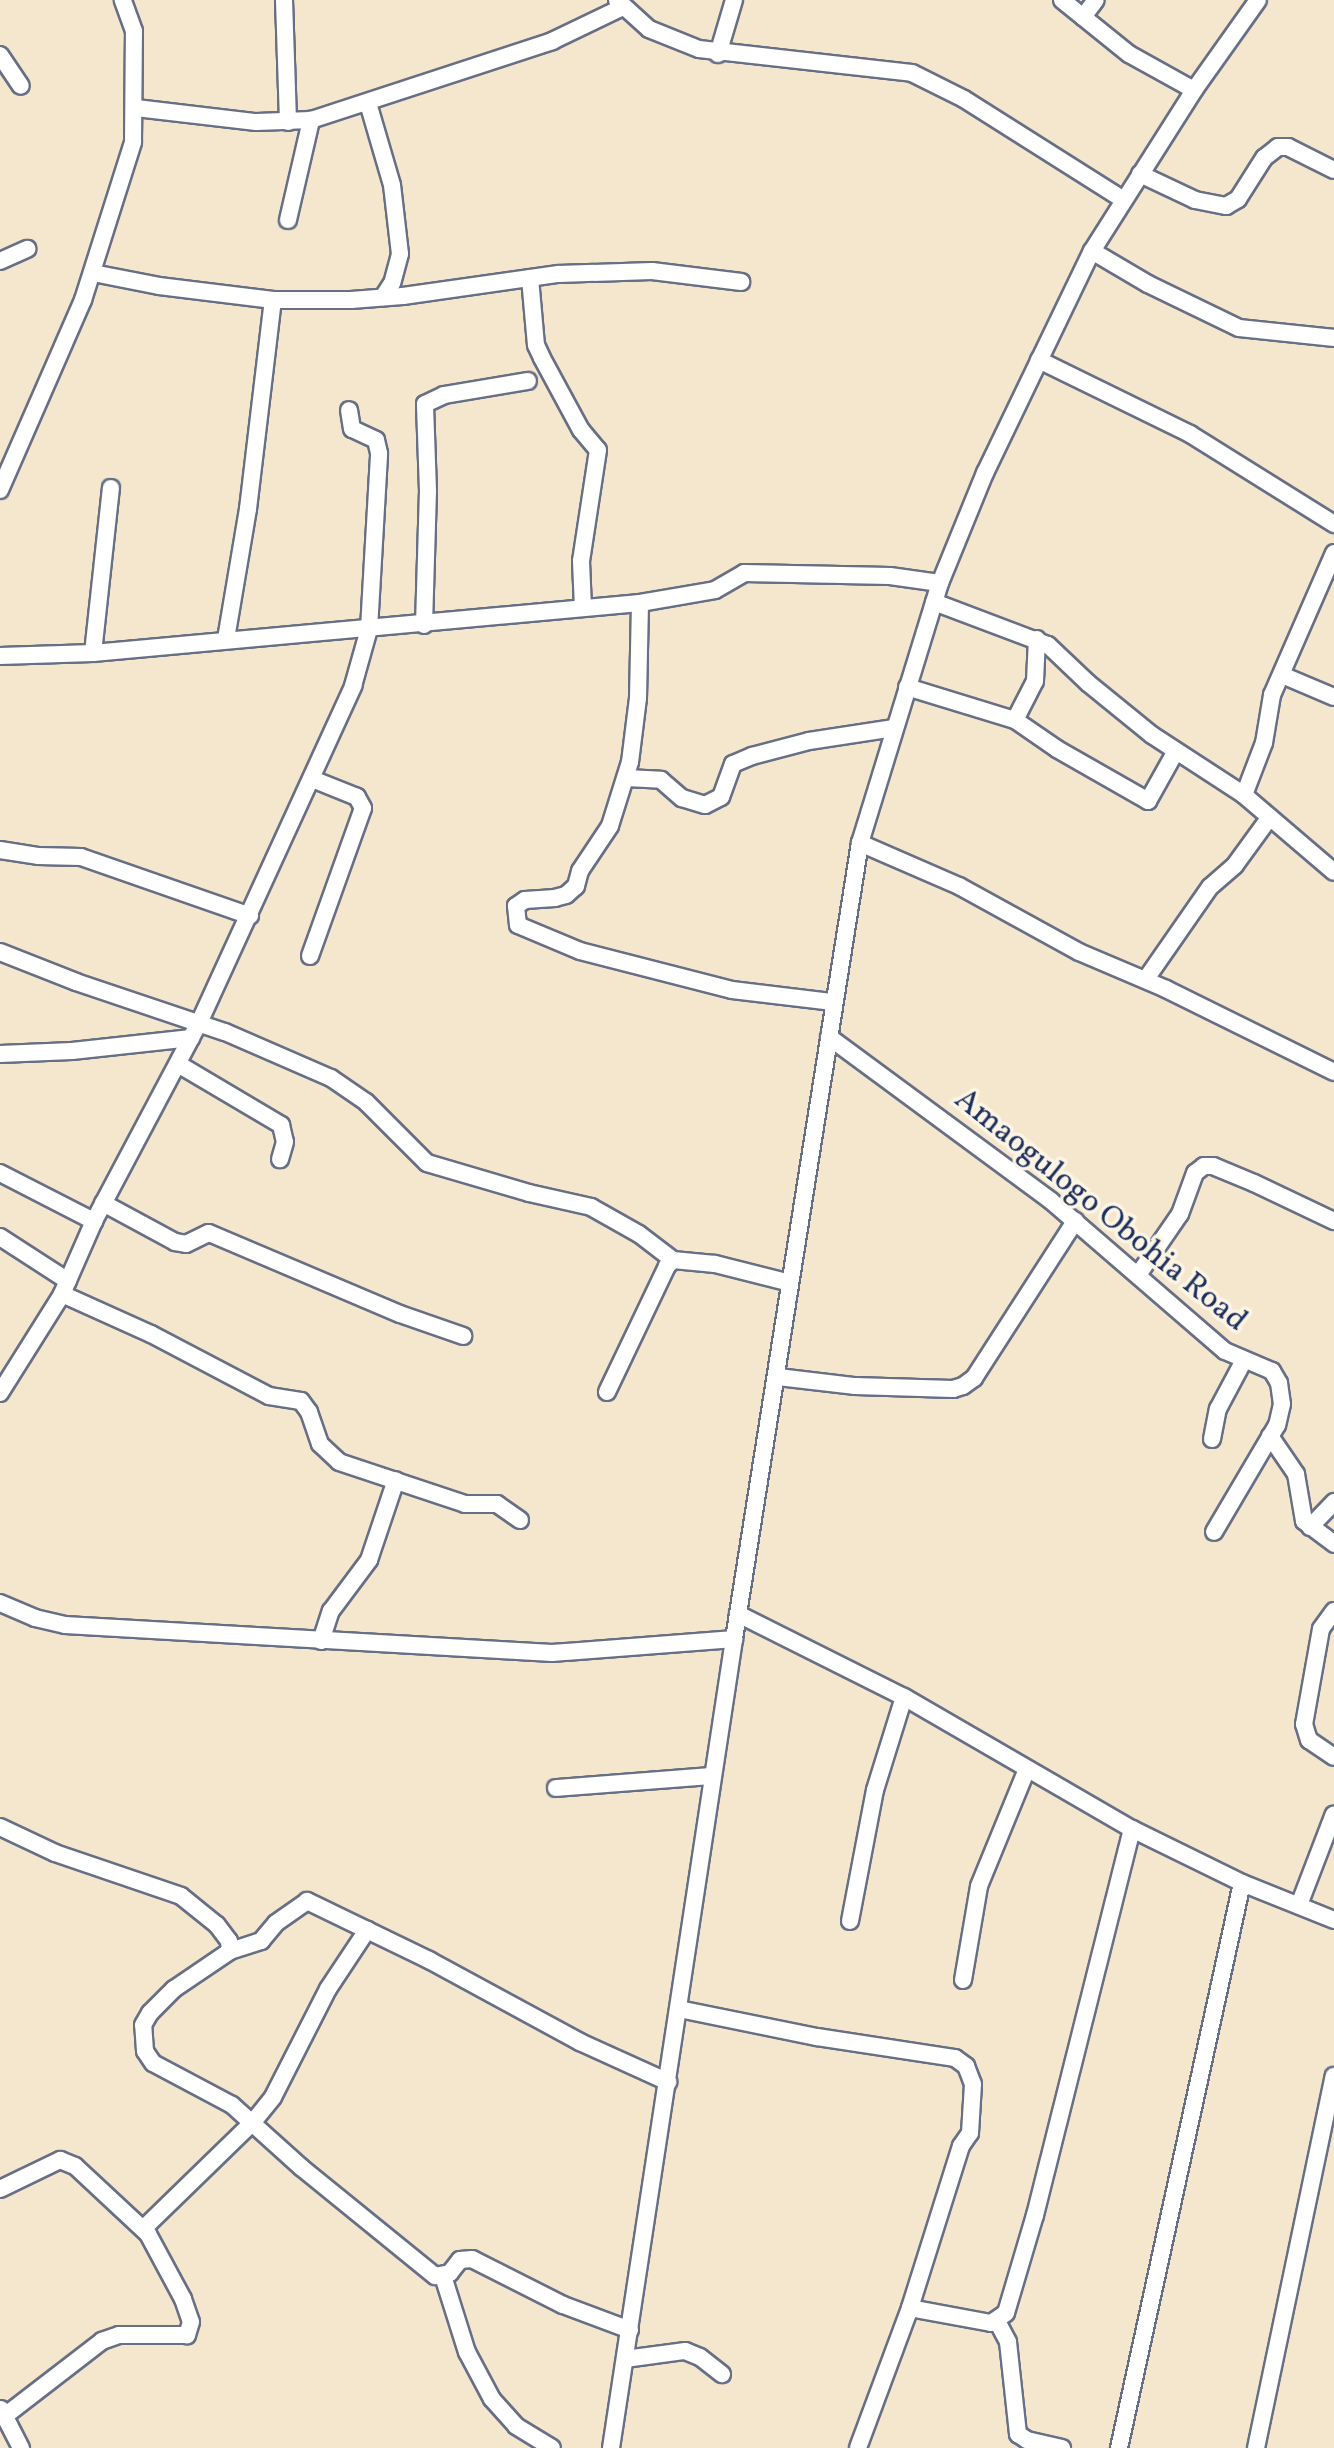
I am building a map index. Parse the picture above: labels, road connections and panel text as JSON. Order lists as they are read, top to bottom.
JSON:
{
  "streets": {
    "street": ["Amaogulogo Obohia Road"]
  }
}
